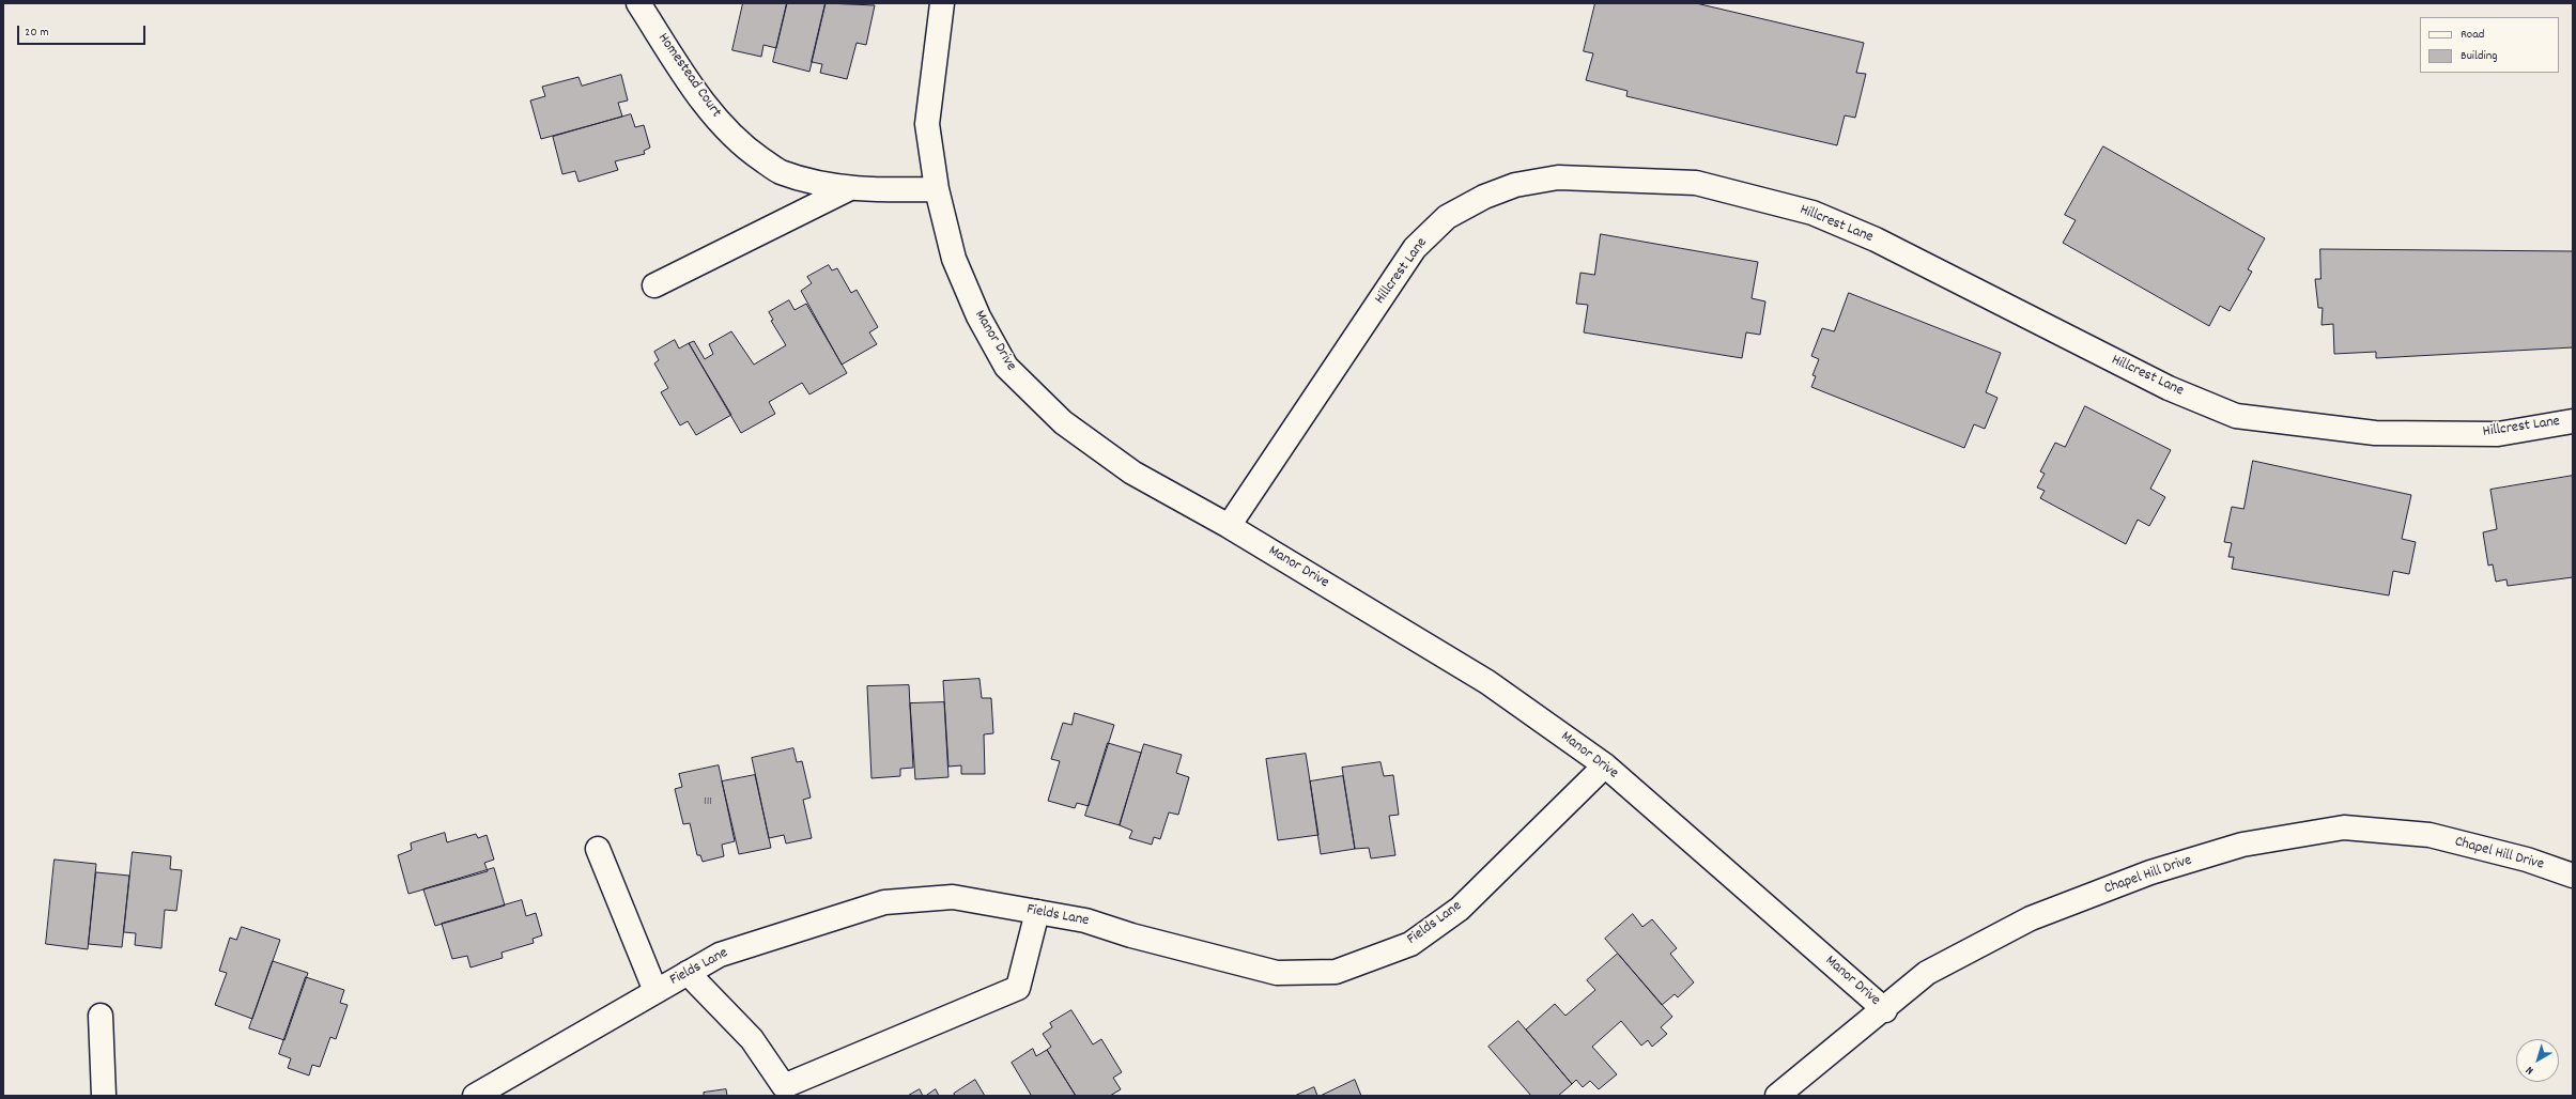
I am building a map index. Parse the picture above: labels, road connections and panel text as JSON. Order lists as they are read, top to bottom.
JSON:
{
  "streets": {
    "street": [
      "Homestead Court",
      "Hillcrest Lane",
      "Manor Drive",
      "Chapel Hill Drive",
      "Fields Lane"
    ]
  },
  "crossings": [
    ["Homestead Court", "Manor Drive"],
    ["Hillcrest Lane", "Manor Drive"],
    ["Manor Drive", "Chapel Hill Drive"],
    ["Manor Drive", "Fields Lane"]
  ],
  "house_numbers": ["111"],
  "legend": ["Road", "Building"],
  "scale_bar": "20 m",
  "north": "bottom left"
}
